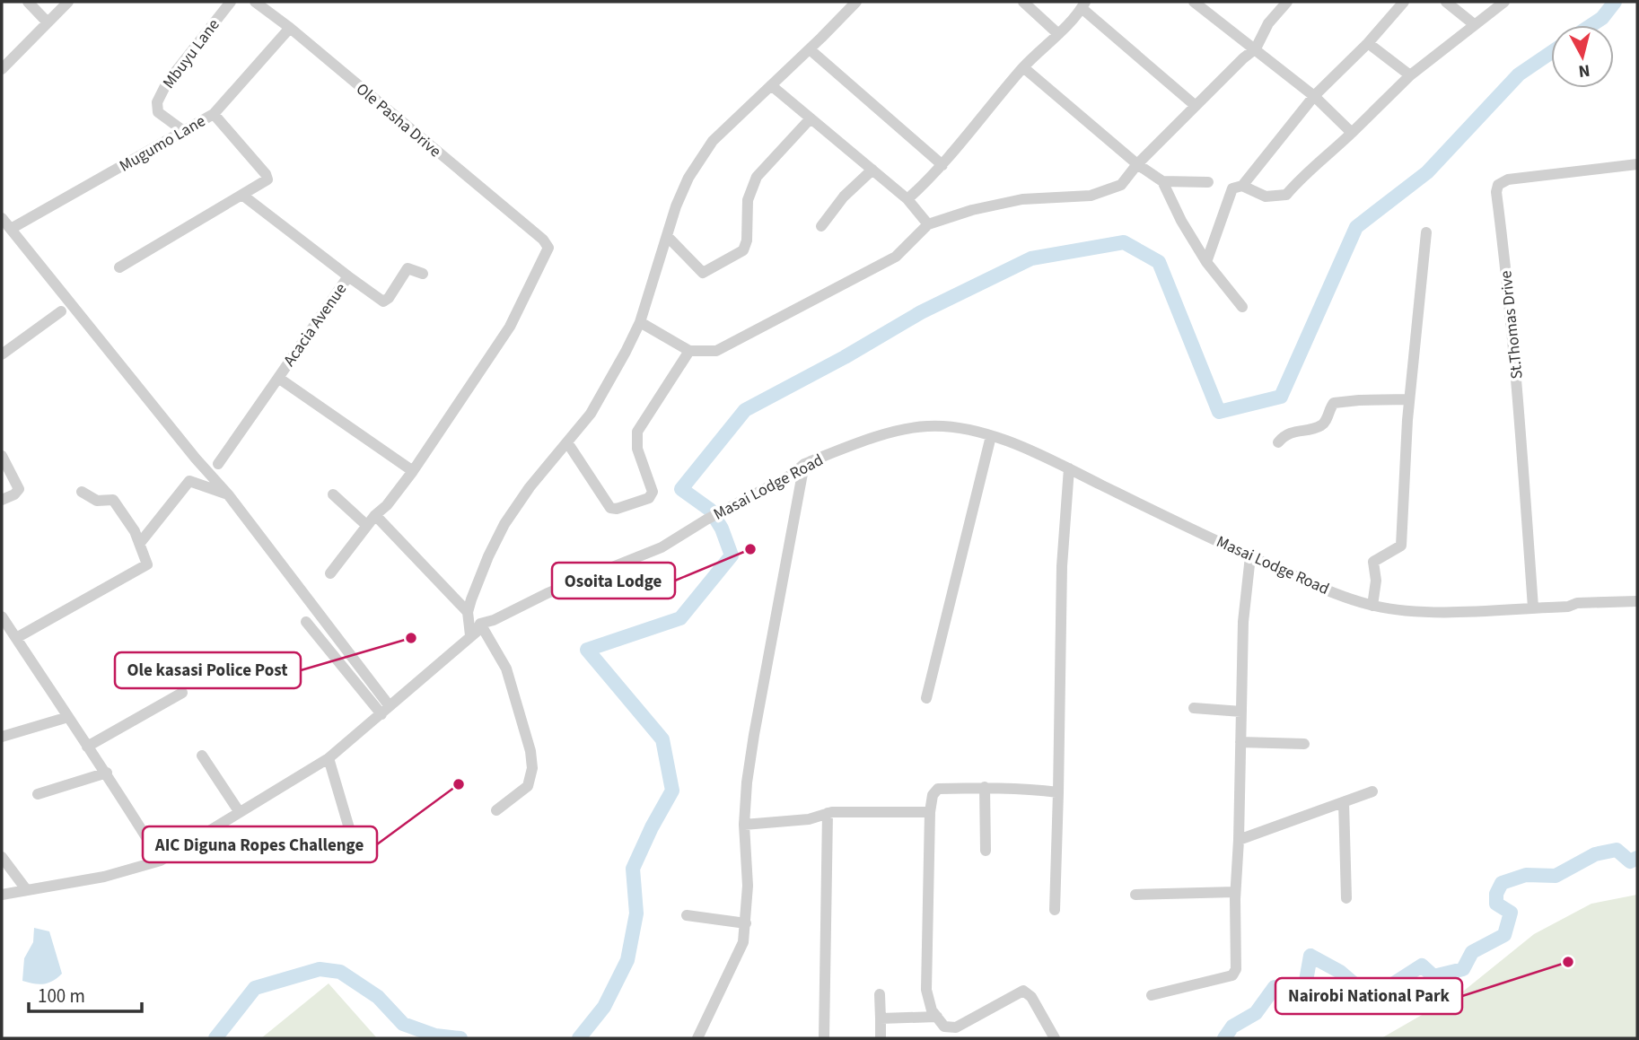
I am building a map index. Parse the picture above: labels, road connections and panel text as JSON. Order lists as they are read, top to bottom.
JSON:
{
  "streets": {
    "street": [
      "Mbuyu Lane",
      "Ole Pasha Drive",
      "Mugumo Lane",
      "Acacia Avenue",
      "St.Thomas Drive",
      "Masai Lodge Road"
    ]
  },
  "crossings": [
    ["Mbuyu Lane", "Mugumo Lane"],
    ["Ole Pasha Drive", "Mugumo Lane"],
    ["Ole Pasha Drive", "Acacia Avenue"],
    ["St.Thomas Drive", "Masai Lodge Road"]
  ],
  "places": [
    "Osoita Lodge",
    "Ole kasasi Police Post",
    "AIC Diguna Ropes Challenge",
    "Nairobi National Park"
  ],
  "scale_bar": "100 m",
  "north": "bottom"
}
